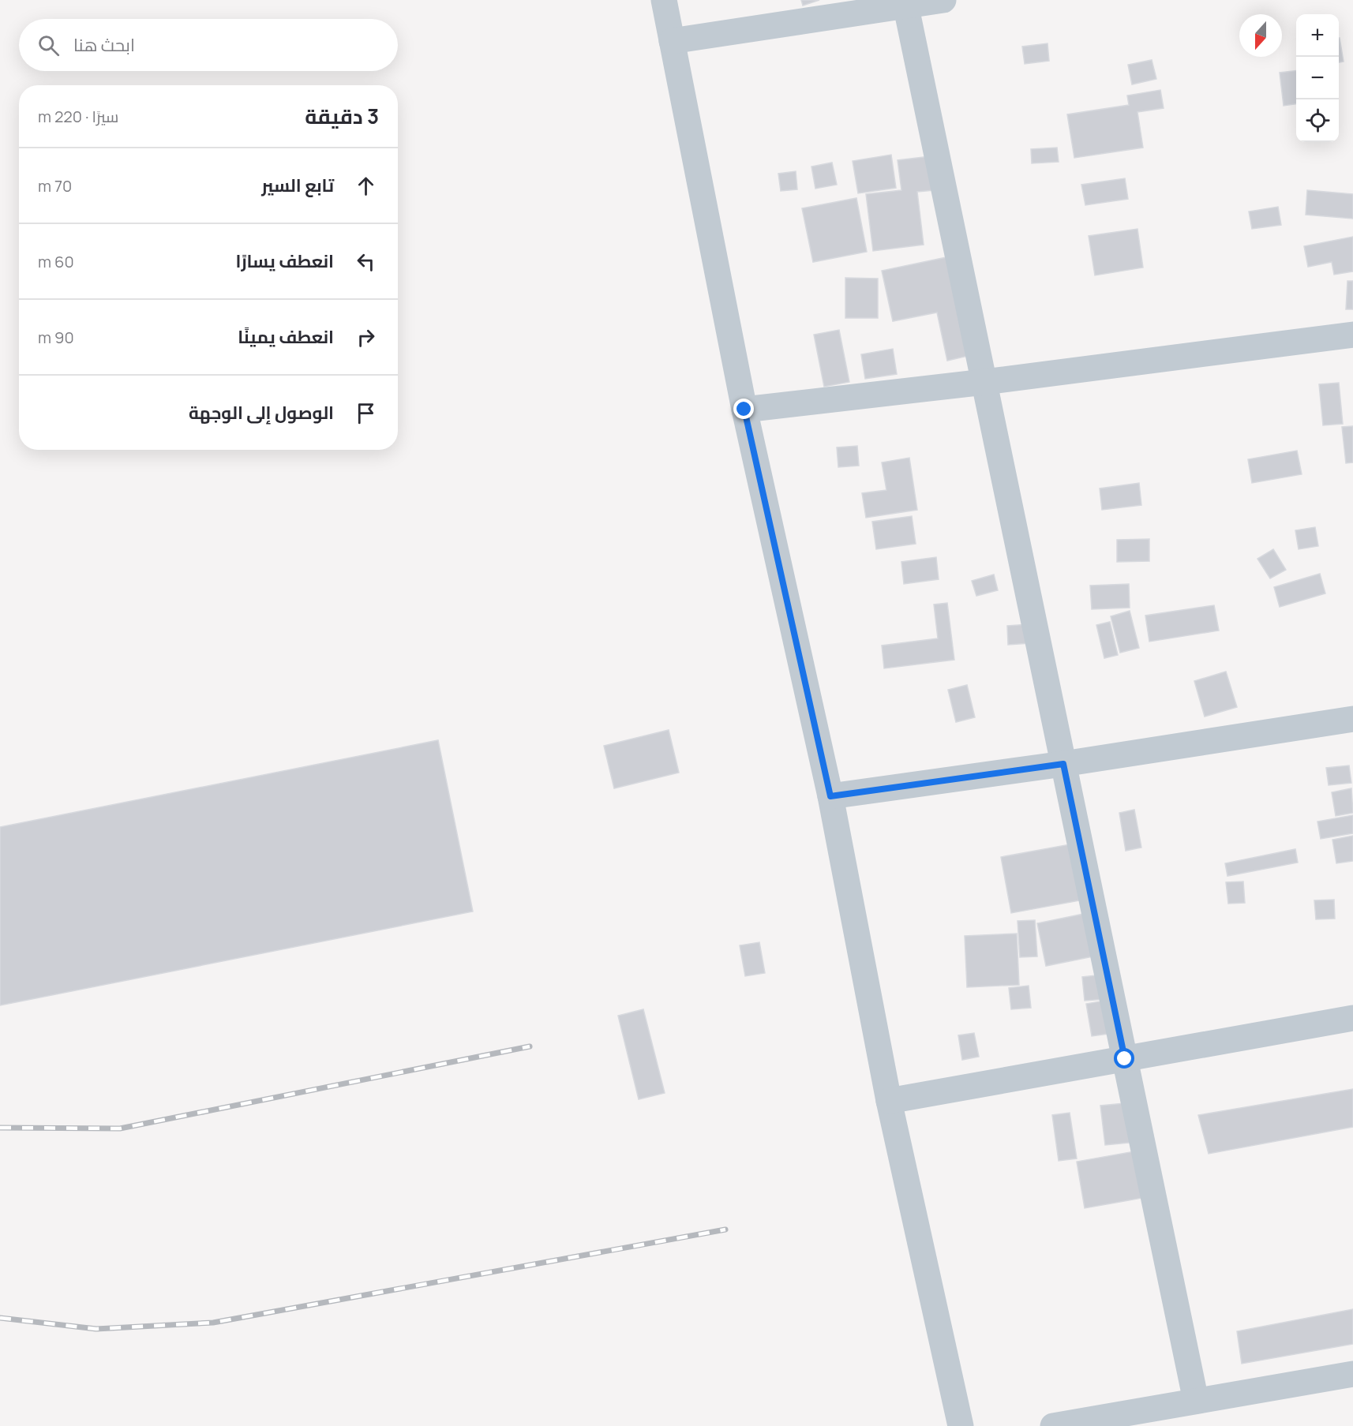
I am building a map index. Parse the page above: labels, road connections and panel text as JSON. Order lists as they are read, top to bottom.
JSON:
{
  "north": "bottom",
  "page": {
    "map_buttons": ["+", "−"],
    "search": "ابحث هنا",
    "heading": ["3 دقيقة", "سيرًا · 220 m"],
    "list": [
      ["تابع السير", "70 m"],
      ["انعطف يسارًا", "60 m"],
      ["انعطف يمينًا", "90 m"],
      "الوصول إلى الوجهة"
    ]
  }
}
